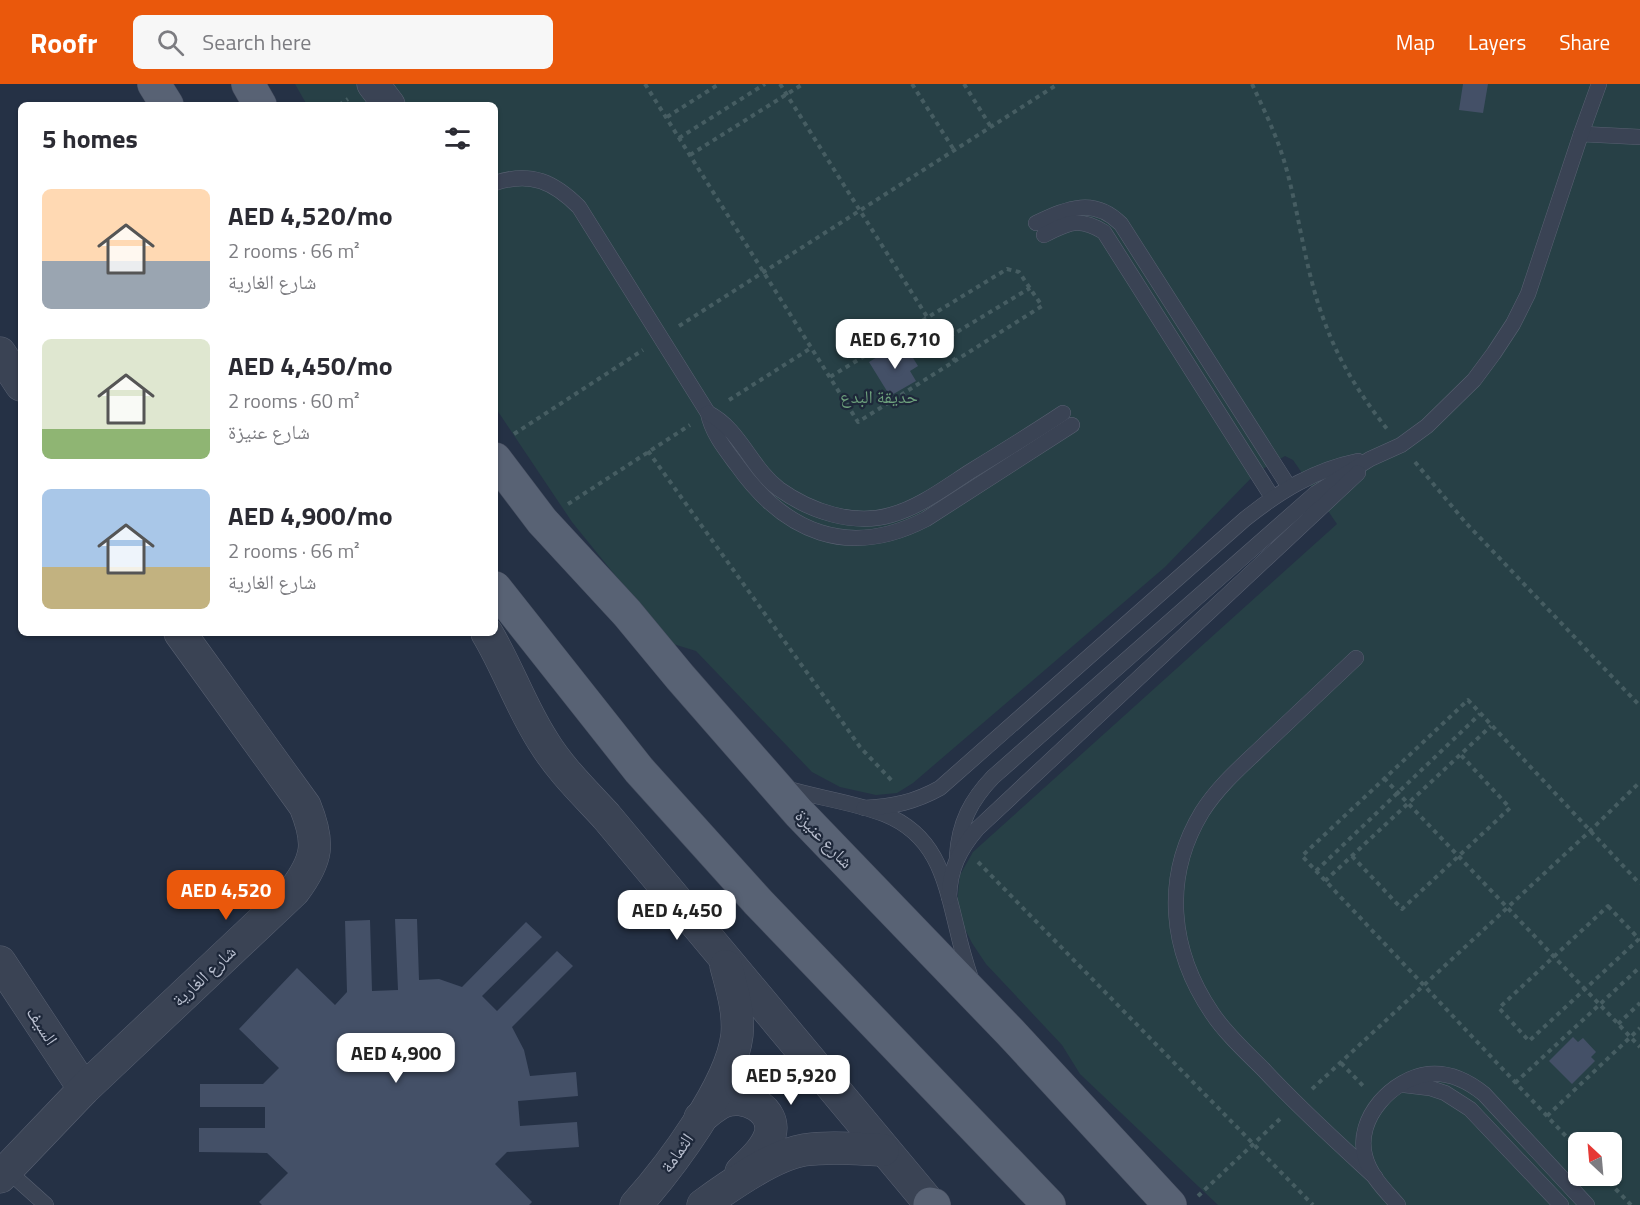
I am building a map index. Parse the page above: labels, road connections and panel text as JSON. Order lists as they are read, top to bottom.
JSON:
{
  "streets": {
    "main road": ["شارع عنيزة"],
    "street": ["شارع الغارية", "السيف", "الثمامة"]
  },
  "crossings": [
    ["شارع الغارية", "السيف"]
  ],
  "parks": ["حديقة البدع"],
  "north": "top left",
  "page": {
    "header": "Roofr",
    "search": "Search here",
    "nav": ["Map", "Layers", "Share"],
    "heading": "5 homes",
    "list": [
      {
        "name": "AED 4,520/mo",
        "note": "2 rooms · 66 m² · شارع الغارية"
      },
      {
        "name": "AED 4,450/mo",
        "note": "2 rooms · 60 m² · شارع عنيزة"
      },
      {
        "name": "AED 4,900/mo",
        "note": "2 rooms · 66 m² · شارع الغارية"
      }
    ],
    "price": [
      "AED 6,710",
      "AED 4,520",
      "AED 4,450",
      "AED 4,900",
      "AED 5,920"
    ]
  }
}
